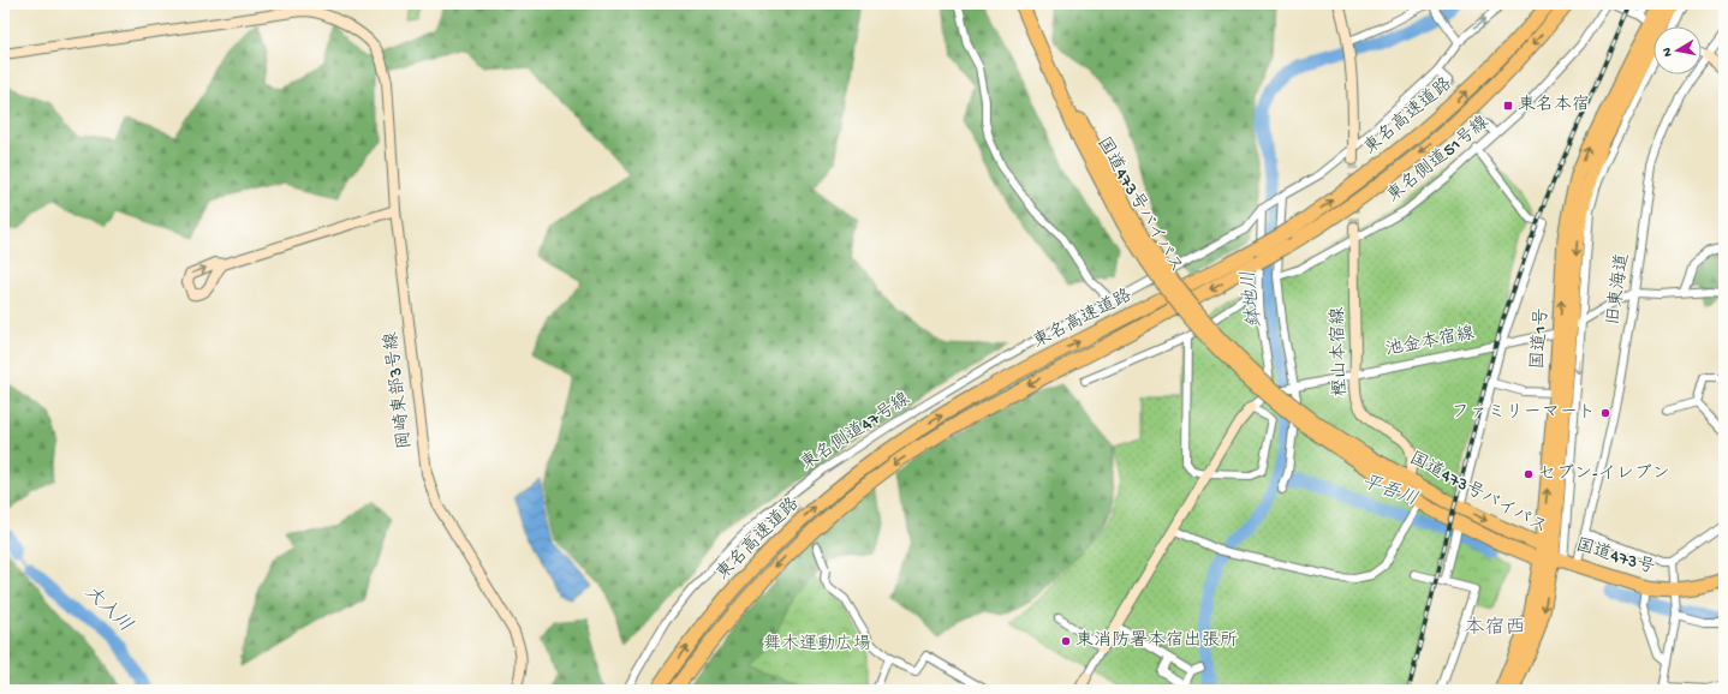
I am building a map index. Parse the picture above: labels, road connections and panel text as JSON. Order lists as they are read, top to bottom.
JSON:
{
  "streets": {
    "highway": [
      "東名高速道路",
      "国道473号バイパス",
      "国道1号",
      "国道473号"
    ],
    "street": [
      "東名側道51号線",
      "旧東海道",
      "池金本宿線",
      "樫山本宿線",
      "岡崎東部3号線",
      "東名側道47号線"
    ]
  },
  "crossings": [
    ["東名側道51号線", "樫山本宿線"],
    ["国道473号バイパス", "国道1号"],
    ["国道473号バイパス", "樫山本宿線"],
    ["国道473号バイパス", "国道473号"],
    ["旧東海道", "池金本宿線"],
    ["旧東海道", "国道473号"],
    ["国道1号", "池金本宿線"],
    ["国道1号", "国道473号"],
    ["池金本宿線", "樫山本宿線"]
  ],
  "districts": ["本宿西"],
  "water": ["鉢地川", "平吾川", "大入川"],
  "parks": ["舞木運動広場"],
  "places": {
    "transit": ["東名本宿"],
    "other": ["ファミリーマート", "セブン-イレブン", "東消防署本宿出張所"]
  },
  "north": "left"
}
